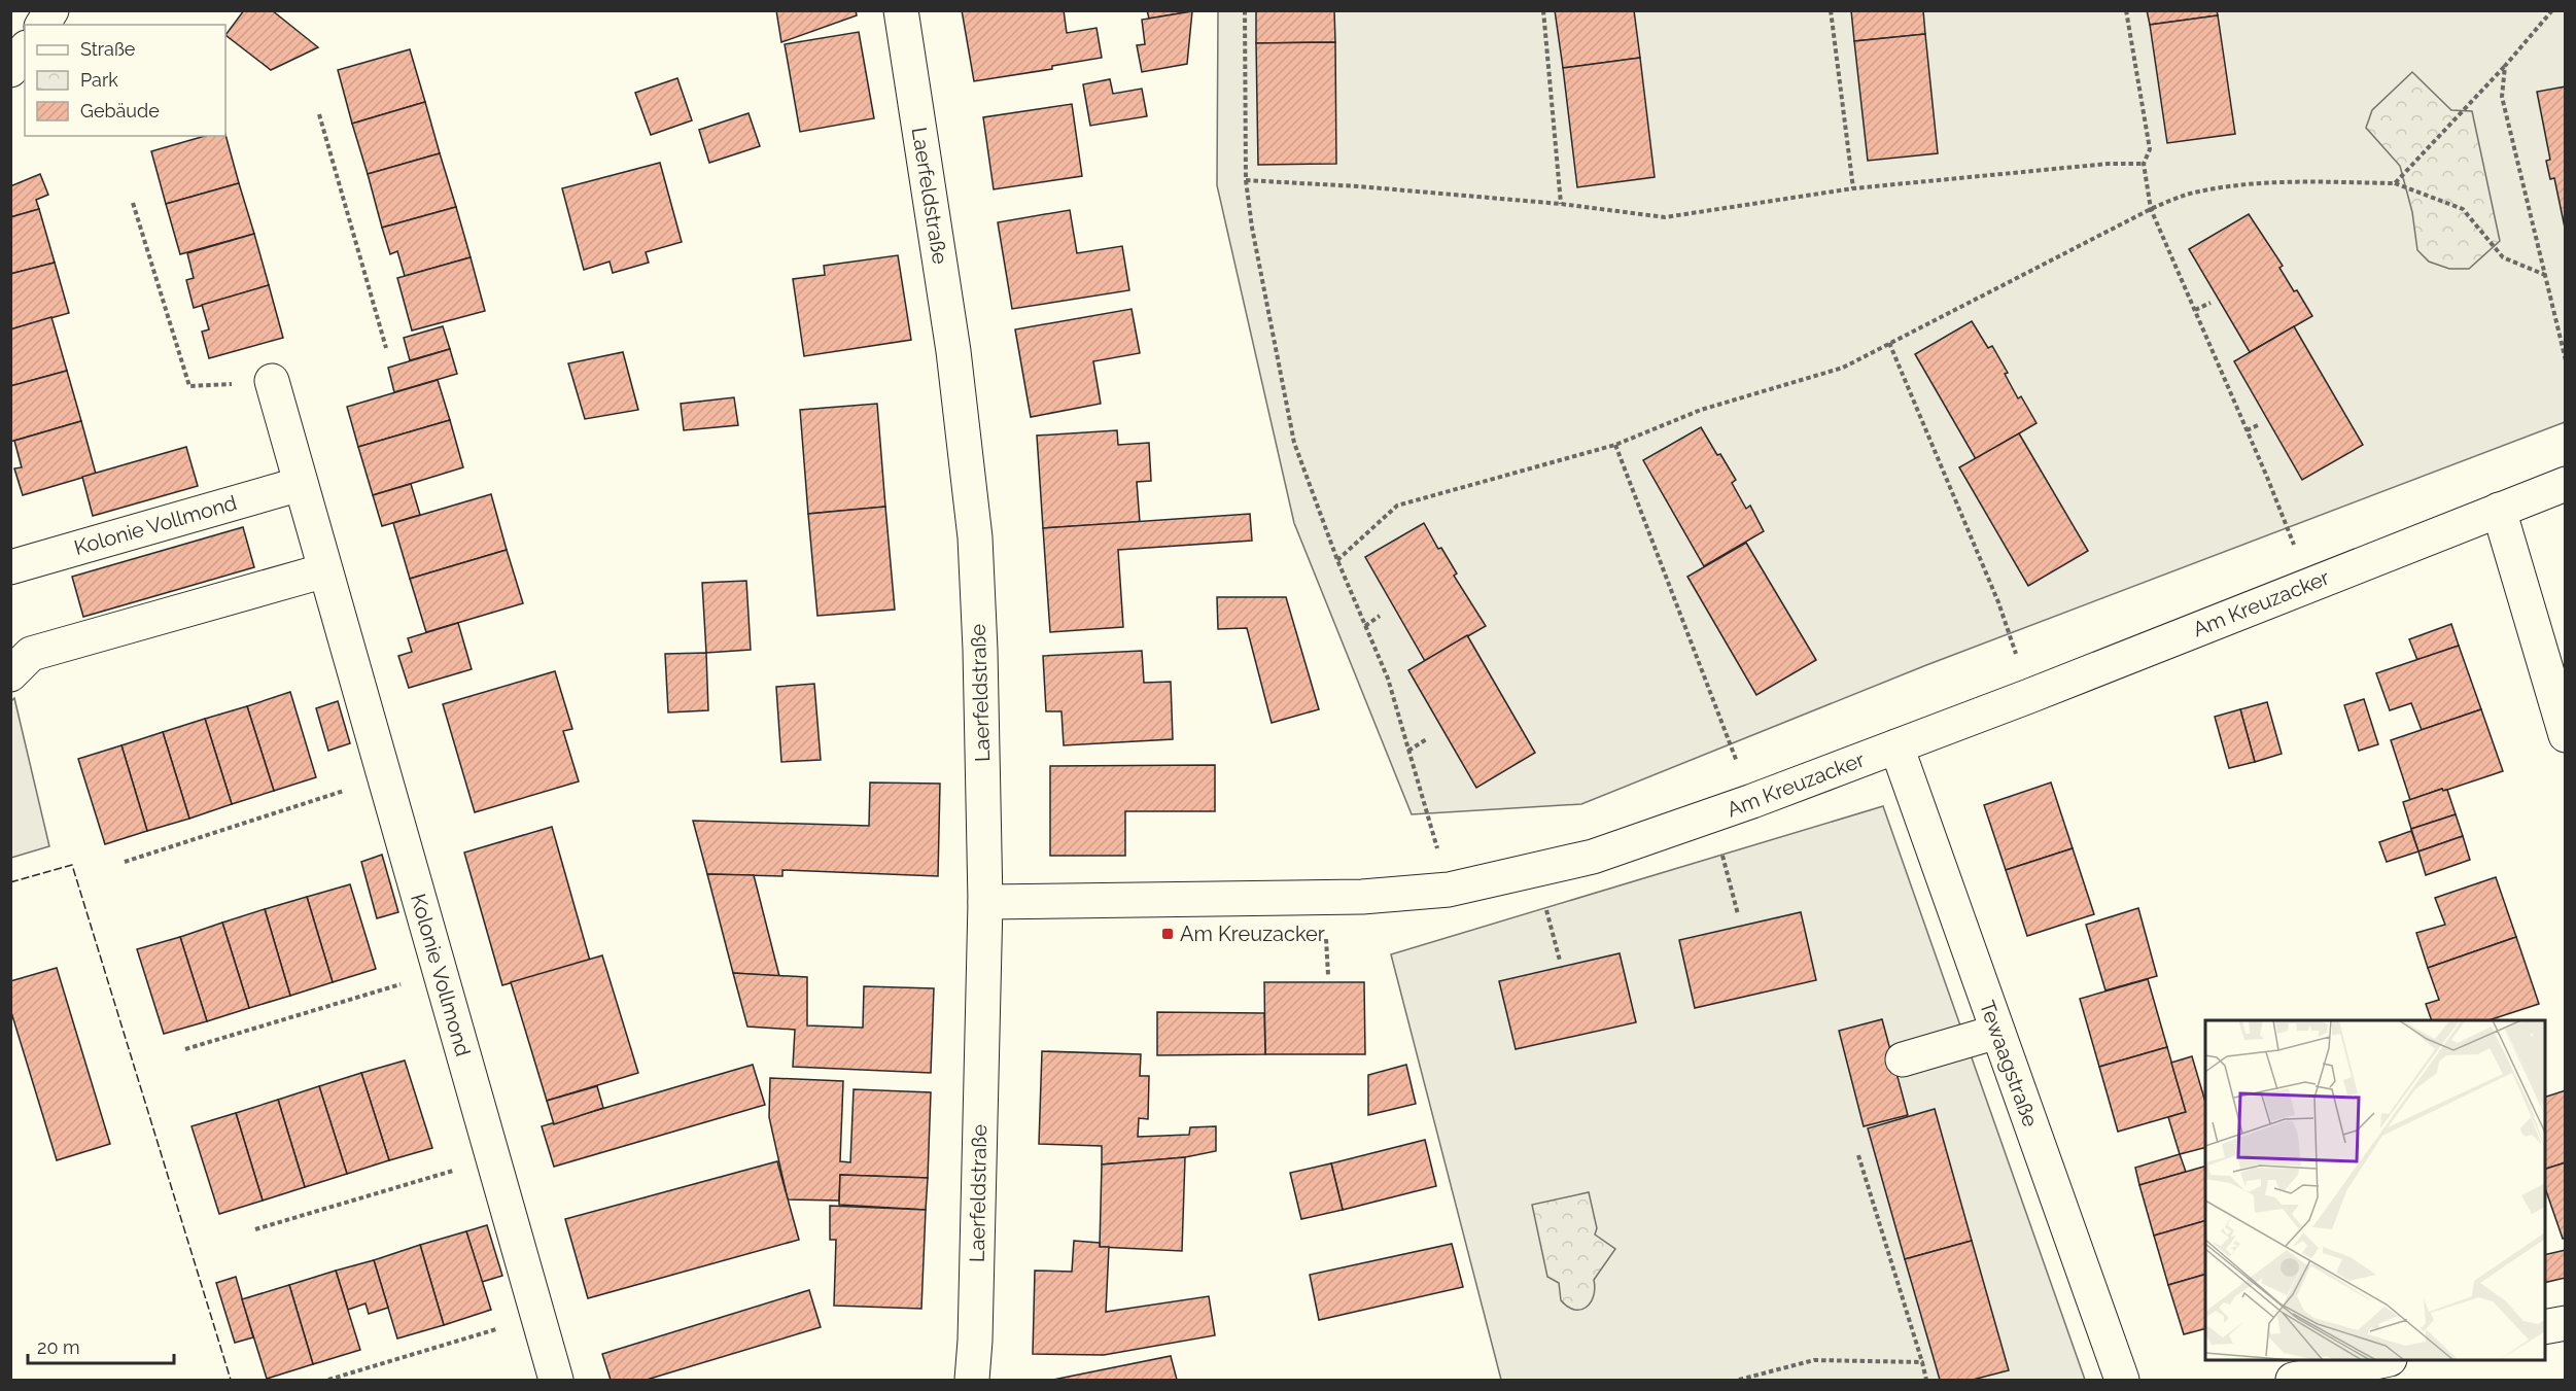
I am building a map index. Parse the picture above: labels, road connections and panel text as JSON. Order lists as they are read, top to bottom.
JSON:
{
  "streets": {
    "street": [
      "Laerfeldstraße",
      "Kolonie Vollmond",
      "Am Kreuzacker",
      "Tewaagstraße"
    ]
  },
  "crossings": [
    ["Laerfeldstraße", "Am Kreuzacker"],
    ["Am Kreuzacker", "Tewaagstraße"]
  ],
  "places": {
    "transit": ["Am Kreuzacker"]
  },
  "legend": ["Straße", "Park", "Gebäude"],
  "scale_bar": "20 m"
}
